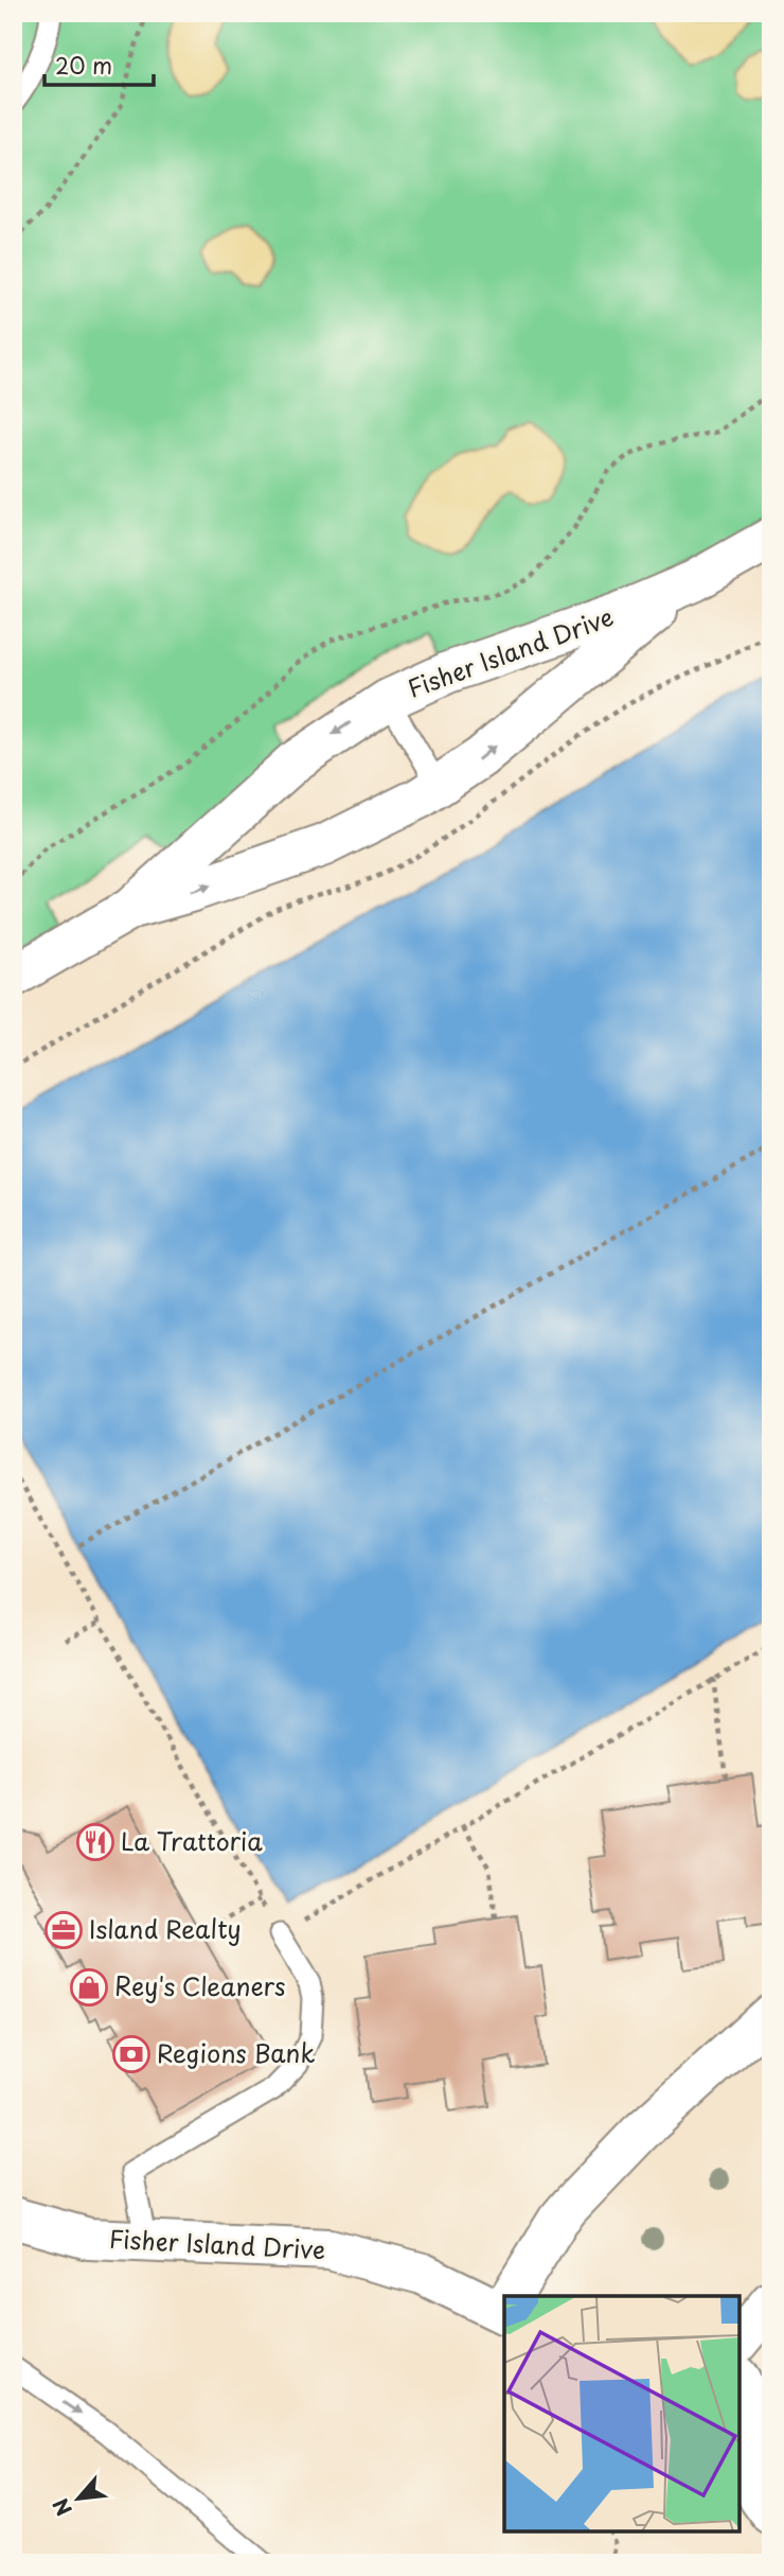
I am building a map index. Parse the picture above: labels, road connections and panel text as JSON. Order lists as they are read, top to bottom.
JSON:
{
  "streets": {
    "street": ["Fisher Island Drive"]
  },
  "places": {
    "restaurant": ["La Trattoria"],
    "office": ["Island Realty"],
    "shop": ["Rey's Cleaners"],
    "bank": ["Regions Bank"]
  },
  "scale_bar": "20 m",
  "north": "bottom left"
}
